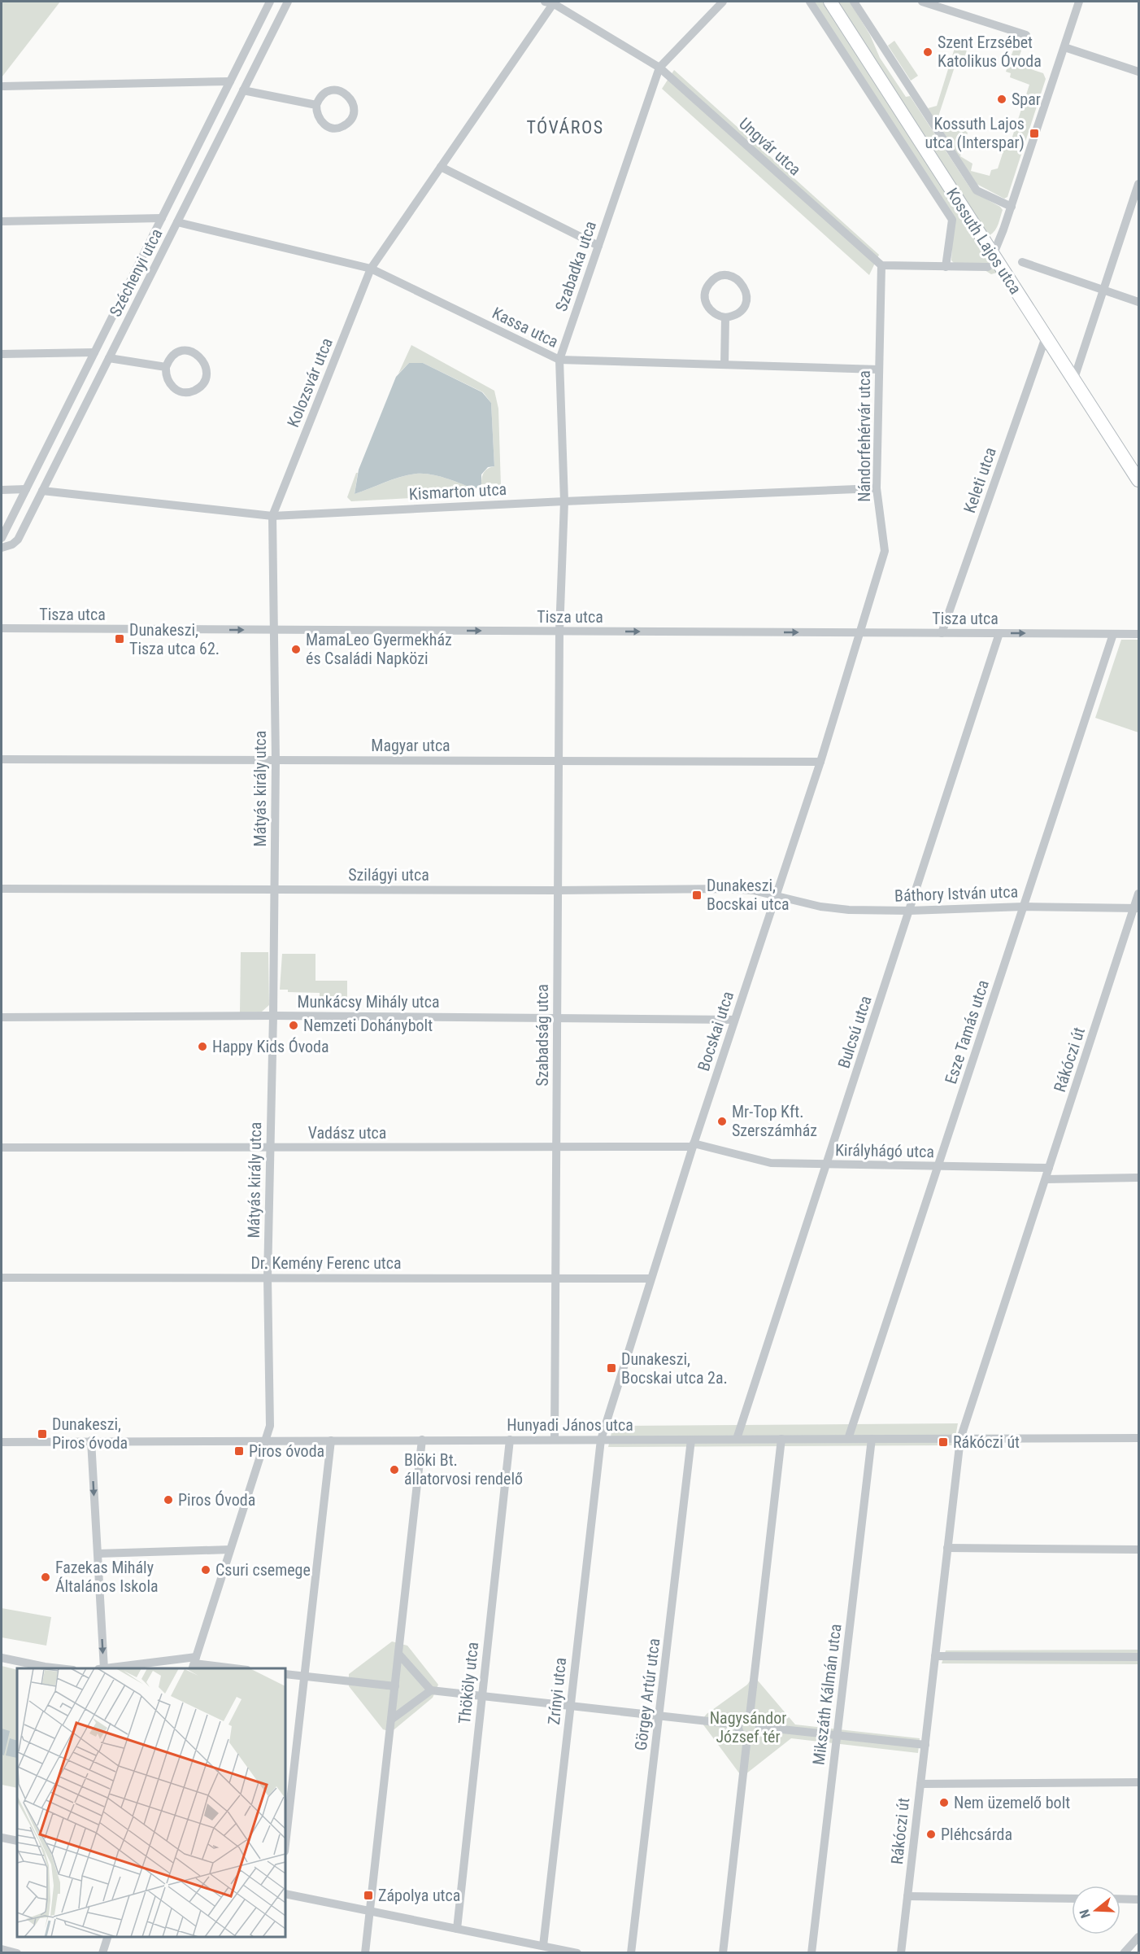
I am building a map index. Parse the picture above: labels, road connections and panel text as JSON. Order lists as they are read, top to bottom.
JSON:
{
  "streets": {
    "street": [
      "Ungvár utca",
      "Kossuth Lajos utca",
      "Szabadka utca",
      "Széchenyi utca",
      "Kassa utca",
      "Kolozsvár utca",
      "Nándorfehérvár utca",
      "Keleti utca",
      "Kismarton utca",
      "Tisza utca",
      "Magyar utca",
      "Mátyás király utca",
      "Szilágyi utca",
      "Báthory István utca",
      "Munkácsy Mihály utca",
      "Bocskai utca",
      "Bulcsú utca",
      "Esze Tamás utca",
      "Szabadság utca",
      "Rákóczi út",
      "Vadász utca",
      "Királyhágó utca",
      "Dr. Kemény Ferenc utca",
      "Hunyadi János utca",
      "Thököly utca",
      "Zrínyi utca",
      "Görgey Artúr utca",
      "Mikszáth Kálmán utca"
    ]
  },
  "crossings": [
    ["Ungvár utca", "Szabadka utca"],
    ["Ungvár utca", "Kolozsvár utca"],
    ["Ungvár utca", "Nándorfehérvár utca"],
    ["Kossuth Lajos utca", "Keleti utca"],
    ["Szabadka utca", "Kassa utca"],
    ["Szabadka utca", "Kismarton utca"],
    ["Szabadka utca", "Tisza utca"],
    ["Szabadka utca", "Szabadság utca"],
    ["Széchenyi utca", "Kassa utca"],
    ["Széchenyi utca", "Kismarton utca"],
    ["Kassa utca", "Kolozsvár utca"],
    ["Kassa utca", "Nándorfehérvár utca"],
    ["Kolozsvár utca", "Kismarton utca"],
    ["Kolozsvár utca", "Tisza utca"],
    ["Kolozsvár utca", "Mátyás király utca"],
    ["Nándorfehérvár utca", "Kismarton utca"],
    ["Nándorfehérvár utca", "Tisza utca"],
    ["Nándorfehérvár utca", "Bocskai utca"],
    ["Keleti utca", "Tisza utca"],
    ["Tisza utca", "Mátyás király utca"],
    ["Tisza utca", "Bocskai utca"],
    ["Tisza utca", "Bulcsú utca"],
    ["Tisza utca", "Esze Tamás utca"],
    ["Tisza utca", "Szabadság utca"],
    ["Magyar utca", "Mátyás király utca"],
    ["Magyar utca", "Bocskai utca"],
    ["Magyar utca", "Szabadság utca"],
    ["Mátyás király utca", "Szilágyi utca"],
    ["Mátyás király utca", "Munkácsy Mihály utca"],
    ["Mátyás király utca", "Vadász utca"],
    ["Mátyás király utca", "Dr. Kemény Ferenc utca"],
    ["Mátyás király utca", "Hunyadi János utca"],
    ["Szilágyi utca", "Báthory István utca"],
    ["Szilágyi utca", "Bocskai utca"],
    ["Szilágyi utca", "Szabadság utca"],
    ["Báthory István utca", "Bocskai utca"],
    ["Báthory István utca", "Bulcsú utca"],
    ["Báthory István utca", "Esze Tamás utca"],
    ["Báthory István utca", "Rákóczi út"],
    ["Munkácsy Mihály utca", "Bocskai utca"],
    ["Munkácsy Mihály utca", "Szabadság utca"],
    ["Bocskai utca", "Vadász utca"],
    ["Bocskai utca", "Királyhágó utca"],
    ["Bocskai utca", "Dr. Kemény Ferenc utca"],
    ["Bocskai utca", "Hunyadi János utca"],
    ["Bocskai utca", "Zrínyi utca"],
    ["Bulcsú utca", "Királyhágó utca"],
    ["Bulcsú utca", "Hunyadi János utca"],
    ["Esze Tamás utca", "Királyhágó utca"],
    ["Esze Tamás utca", "Hunyadi János utca"],
    ["Szabadság utca", "Vadász utca"],
    ["Szabadság utca", "Dr. Kemény Ferenc utca"],
    ["Szabadság utca", "Hunyadi János utca"],
    ["Rákóczi út", "Királyhágó utca"],
    ["Rákóczi út", "Hunyadi János utca"],
    ["Vadász utca", "Királyhágó utca"],
    ["Hunyadi János utca", "Thököly utca"],
    ["Hunyadi János utca", "Zrínyi utca"],
    ["Hunyadi János utca", "Görgey Artúr utca"],
    ["Hunyadi János utca", "Mikszáth Kálmán utca"]
  ],
  "one_way": ["Tisza utca"],
  "districts": ["TÓVÁROS"],
  "parks": ["Nagysándor József tér"],
  "places": {
    "other": [
      "Szent Erzsébet Katolikus Óvoda",
      "Spar",
      "MamaLeo Gyermekház és Családi Napközi",
      "Nemzeti Dohánybolt",
      "Happy Kids Óvoda",
      "Mr-Top Kft. Szerszámház",
      "Blöki Bt. állatorvosi rendelő",
      "Piros Óvoda",
      "Csuri csemege",
      "Fazekas Mihály Általános Iskola",
      "Nem üzemelő bolt",
      "Pléhcsárda"
    ],
    "transit": [
      "Kossuth Lajos utca (Interspar)",
      "Dunakeszi, Tisza utca 62.",
      "Dunakeszi, Bocskai utca",
      "Dunakeszi, Bocskai utca 2a.",
      "Dunakeszi, Piros óvoda",
      "Rákóczi út",
      "Piros óvoda",
      "Zápolya utca"
    ]
  },
  "north": "left"
}
